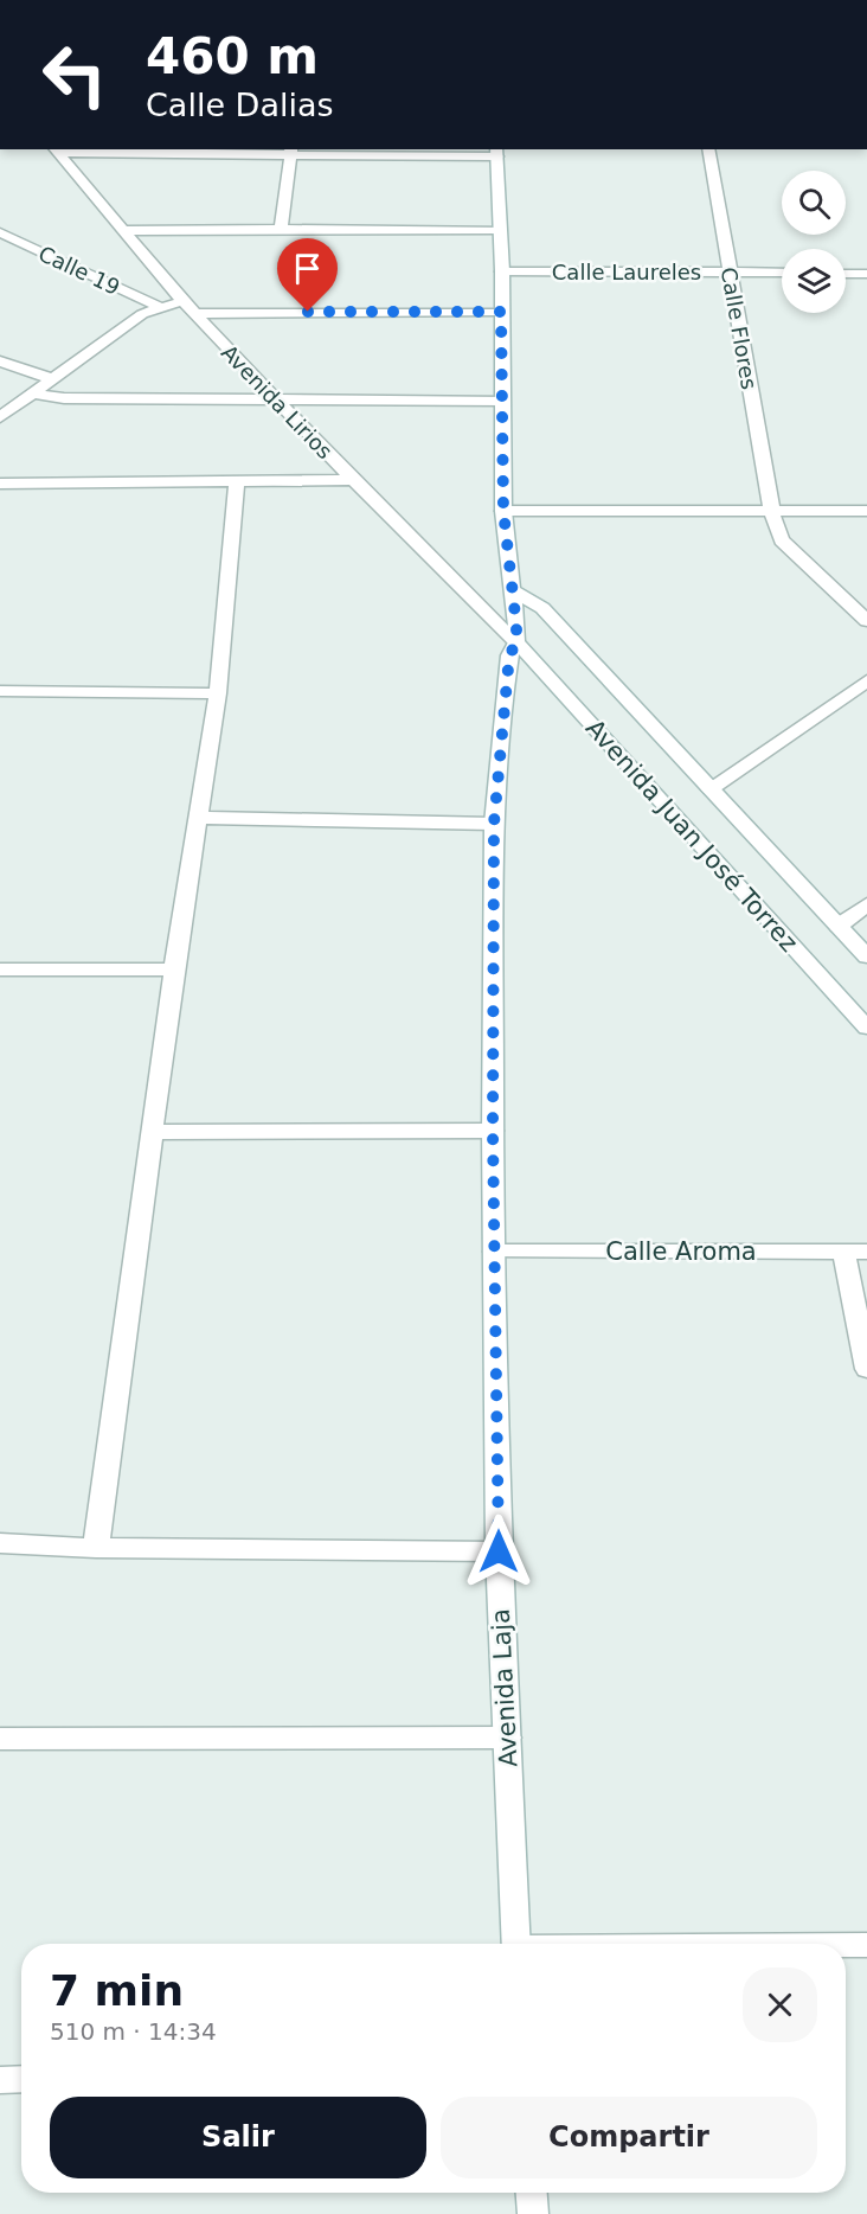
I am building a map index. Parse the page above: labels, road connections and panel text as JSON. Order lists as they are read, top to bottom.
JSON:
{
  "streets": {
    "street": [
      "Calle 19",
      "Calle Laureles",
      "Calle Flores",
      "Avenida Lirios",
      "Avenida Juan José Torrez",
      "Calle Aroma",
      "Avenida Laja"
    ]
  },
  "crossings": [
    ["Calle Laureles", "Calle Flores"],
    ["Calle Laureles", "Avenida Laja"],
    ["Avenida Lirios", "Avenida Juan José Torrez"],
    ["Avenida Lirios", "Avenida Laja"],
    ["Avenida Juan José Torrez", "Avenida Laja"],
    ["Calle Aroma", "Avenida Laja"]
  ],
  "page": {
    "turn": ["460 m", "Calle Dalias"],
    "heading": ["7 min", "510 m · 14:34"],
    "buttons": ["Salir", "Compartir"]
  }
}
